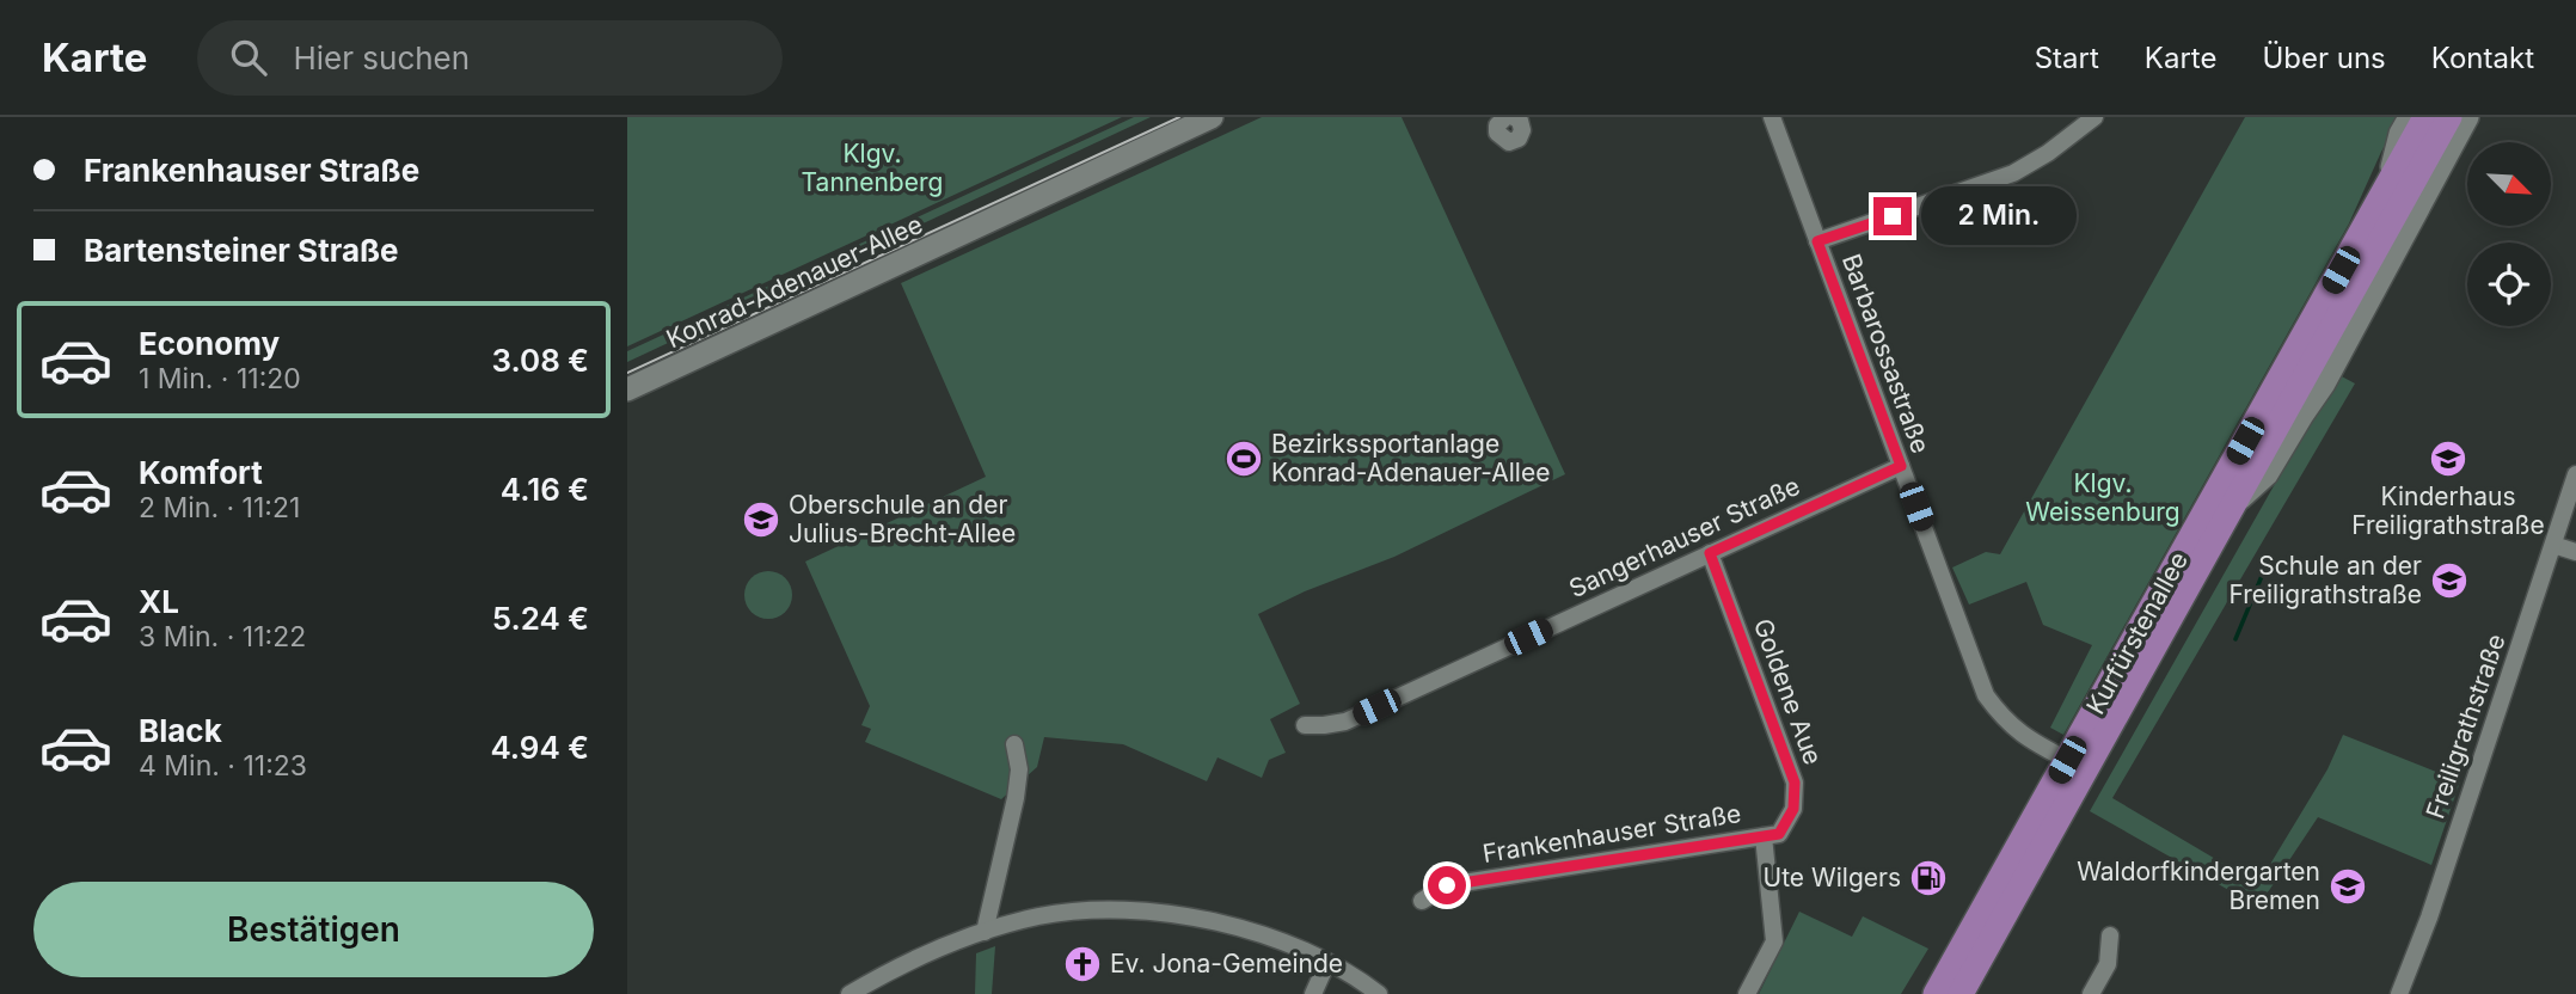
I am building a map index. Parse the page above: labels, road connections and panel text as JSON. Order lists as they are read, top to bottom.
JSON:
{
  "streets": {
    "main road": ["Konrad-Adenauer-Allee", "Kurfürstenallee"],
    "street": [
      "Barbarossastraße",
      "Sangerhauser Straße",
      "Goldene Aue",
      "Freiligrathstraße",
      "Frankenhauser Straße"
    ]
  },
  "crossings": [
    ["Barbarossastraße", "Sangerhauser Straße"],
    ["Barbarossastraße", "Kurfürstenallee"],
    ["Sangerhauser Straße", "Goldene Aue"],
    ["Goldene Aue", "Frankenhauser Straße"]
  ],
  "parks": ["Klgv. Tannenberg", "Klgv. Weissenburg"],
  "places": {
    "sports": ["Bezirkssportanlage Konrad-Adenauer-Allee"],
    "school or university": [
      "Kinderhaus Freiligrathstraße",
      "Oberschule an der Julius-Brecht-Allee",
      "Schule an der Freiligrathstraße",
      "Waldorfkindergarten Bremen"
    ],
    "fuel station": ["Ute Wilgers"],
    "church": ["Ev. Jona-Gemeinde"]
  },
  "north": "bottom right",
  "page": {
    "header": "Karte",
    "search": "Hier suchen",
    "nav": [
      "Start",
      "Karte",
      "Über uns",
      "Kontakt"
    ],
    "banner": ["Frankenhauser Straße", "Bartensteiner Straße"],
    "bubble": "2 Min.",
    "list": [
      {
        "name": "Economy",
        "note": "1 Min. · 11:20",
        "value": "3.08 €"
      },
      {
        "name": "Komfort",
        "note": "2 Min. · 11:21",
        "value": "4.16 €"
      },
      {
        "name": "XL",
        "note": "3 Min. · 11:22",
        "value": "5.24 €"
      },
      {
        "name": "Black",
        "note": "4 Min. · 11:23",
        "value": "4.94 €"
      }
    ],
    "buttons": "Bestätigen"
  }
}
